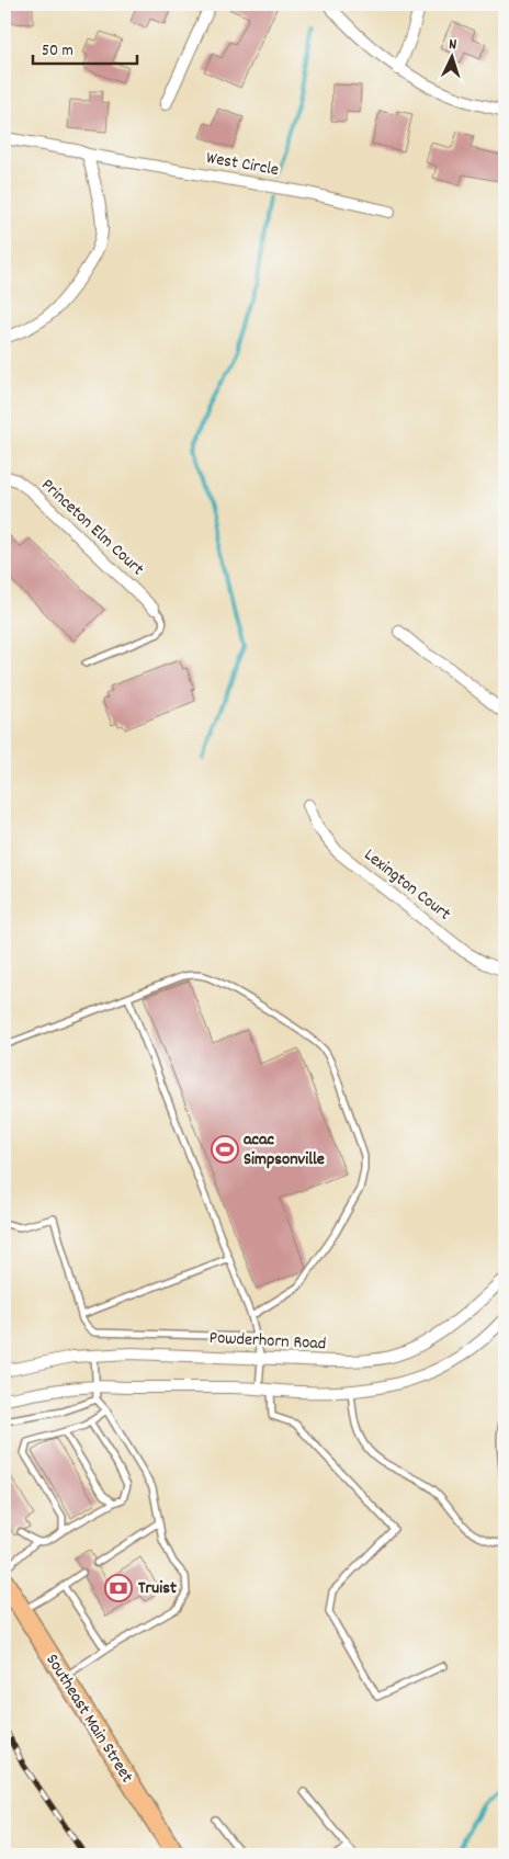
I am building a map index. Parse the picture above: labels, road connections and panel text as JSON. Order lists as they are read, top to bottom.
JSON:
{
  "streets": {
    "main road": ["Southeast Main Street"],
    "street": [
      "West Circle",
      "Princeton Elm Court",
      "Lexington Court",
      "Powderhorn Road"
    ]
  },
  "places": {
    "sports": ["acac Simpsonville"],
    "bank": ["Truist"]
  },
  "scale_bar": "50 m",
  "north": "top"
}
